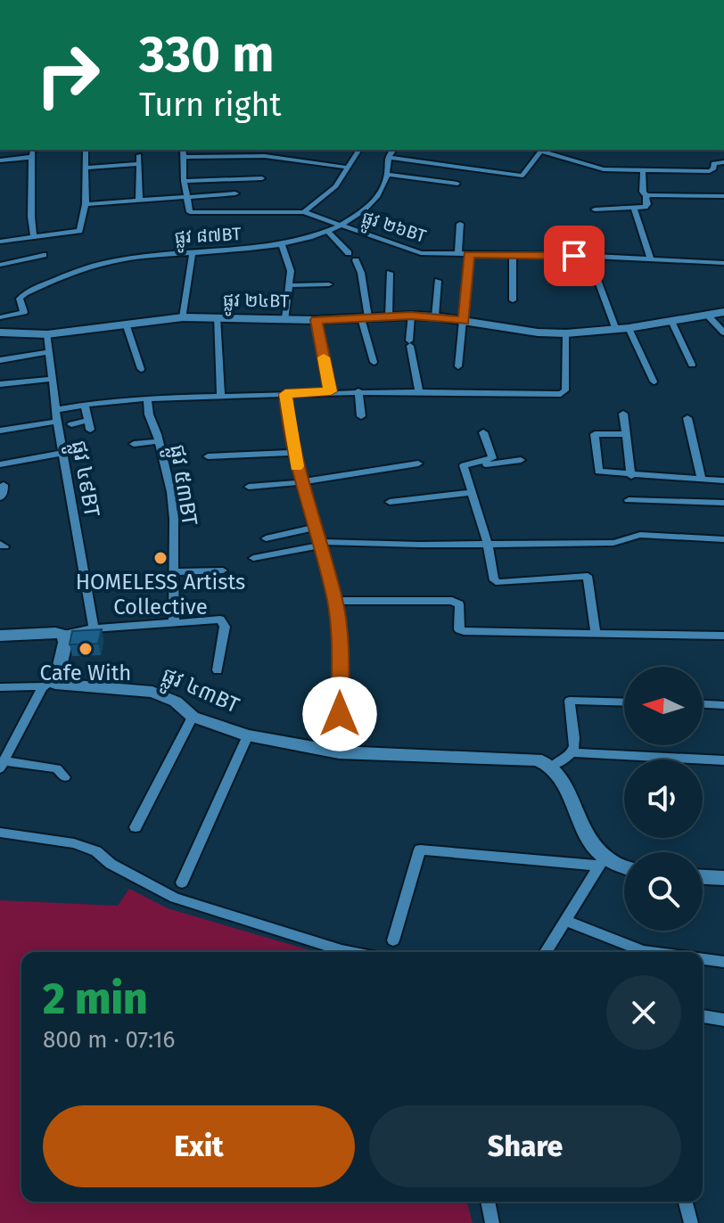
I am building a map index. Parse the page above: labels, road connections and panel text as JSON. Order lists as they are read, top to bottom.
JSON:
{
  "streets": {
    "street": [
      "ផ្លូវ ២៦BT",
      "ផ្លូវ ៨៧BT",
      "ផ្លូវ ២៤BT",
      "ផ្លូវ ៤៩BT",
      "ផ្លូវ ៥៣BT",
      "ផ្លូវ ៤៣BT"
    ]
  },
  "crossings": [
    ["ផ្លូវ ២៦BT", "ផ្លូវ ៨៧BT"],
    ["ផ្លូវ ២៤BT", "ផ្លូវ ៤៩BT"]
  ],
  "places": ["HOMELESS Artists Collective", "Cafe With"],
  "north": "left",
  "page": {
    "turn": ["330 m", "Turn right"],
    "heading": ["2 min", "800 m · 07:16"],
    "buttons": ["Exit", "Share"]
  }
}
